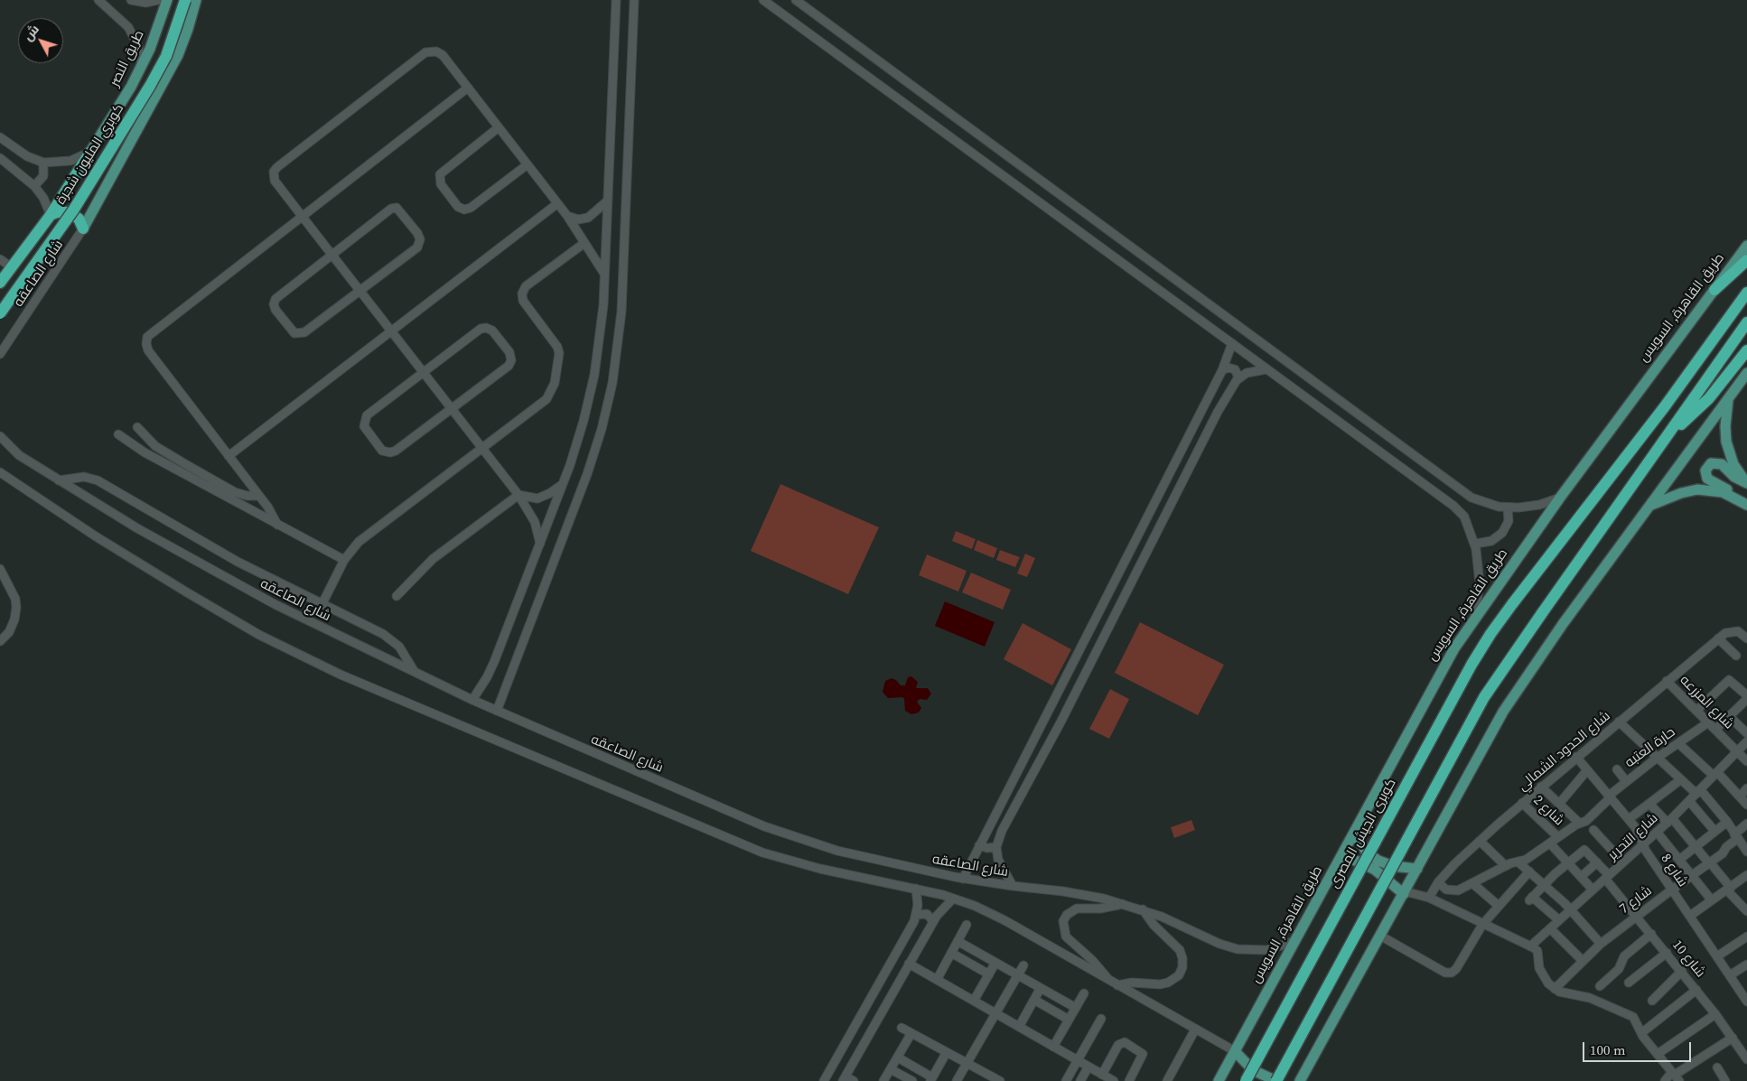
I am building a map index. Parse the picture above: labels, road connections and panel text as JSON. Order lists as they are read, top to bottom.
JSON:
{
  "streets": {
    "highway": ["طريق النصر", "كوبري المليون شجرة", "كوبرى الجيش المصرى"],
    "main road": ["طريق القاهرة, السويس"],
    "street": [
      "شارع الصاعقه",
      "شارع المزرعه",
      "حارة العتبه",
      "شارع الحدود الشمالي",
      "شارع 2",
      "شارع التحرير",
      "شارع 8",
      "شارع 7",
      "شارع 10"
    ]
  },
  "crossings": [
    ["شارع الصاعقه", "طريق القاهرة, السويس"],
    ["شارع المزرعه", "حارة العتبه"],
    ["شارع المزرعه", "شارع الحدود الشمالي"],
    ["شارع المزرعه", "شارع التحرير"],
    ["حارة العتبه", "شارع الحدود الشمالي"],
    ["حارة العتبه", "شارع 2"],
    ["حارة العتبه", "شارع 8"],
    ["شارع الحدود الشمالي", "شارع 2"],
    ["شارع الحدود الشمالي", "شارع 8"],
    ["شارع التحرير", "شارع 8"],
    ["شارع التحرير", "شارع 10"],
    ["شارع 8", "شارع 7"],
    ["شارع 7", "شارع 10"]
  ],
  "scale_bar": "100 m",
  "north": "top left"
}
